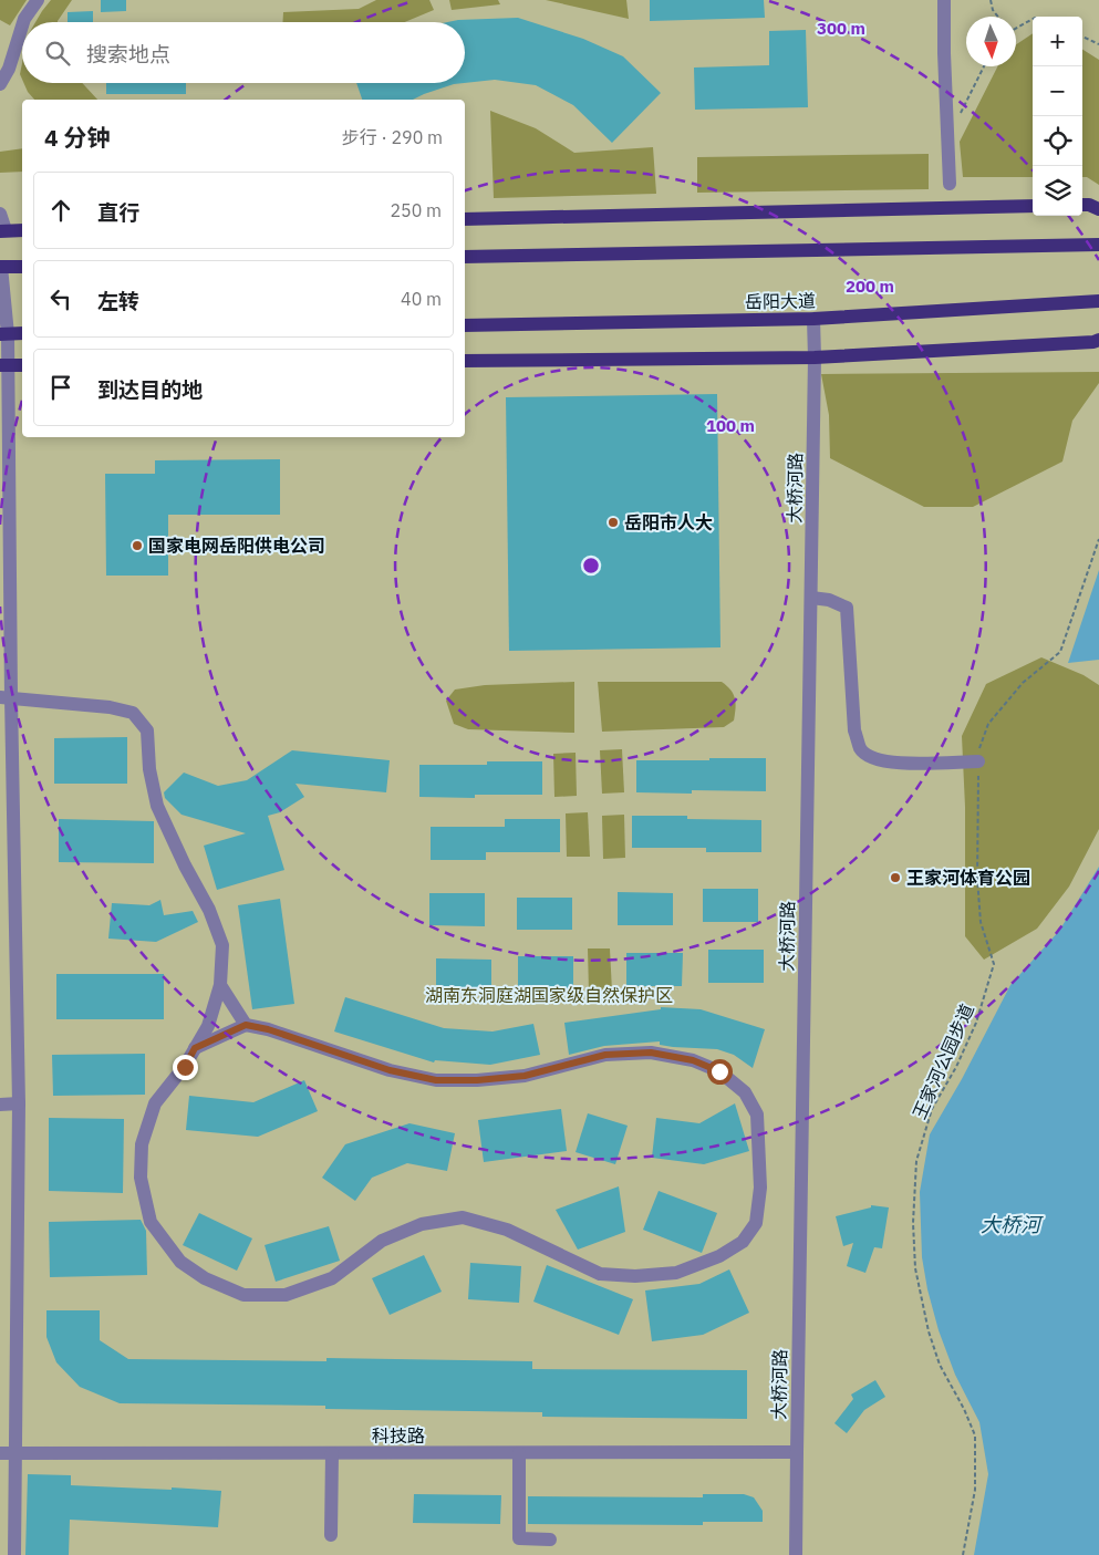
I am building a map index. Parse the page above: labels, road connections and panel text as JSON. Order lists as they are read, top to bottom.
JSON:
{
  "streets": {
    "main road": ["岳阳大道"],
    "street": ["大桥河路", "科技路"],
    "path": ["王家河公园步道"]
  },
  "crossings": [
    ["岳阳大道", "大桥河路"],
    ["大桥河路", "科技路"]
  ],
  "water": ["大桥河"],
  "parks": ["湖南东洞庭湖国家级自然保护区"],
  "places": ["岳阳市人大", "国家电网岳阳供电公司", "王家河体育公园"],
  "north": "bottom",
  "page": {
    "map_buttons": ["+", "−"],
    "search": "搜索地点",
    "heading": ["4 分钟", "步行 · 290 m"],
    "list": [
      ["直行", "250 m"],
      ["左转", "40 m"],
      "到达目的地"
    ]
  },
  "rings": ["300 m", "200 m", "100 m"]
}
